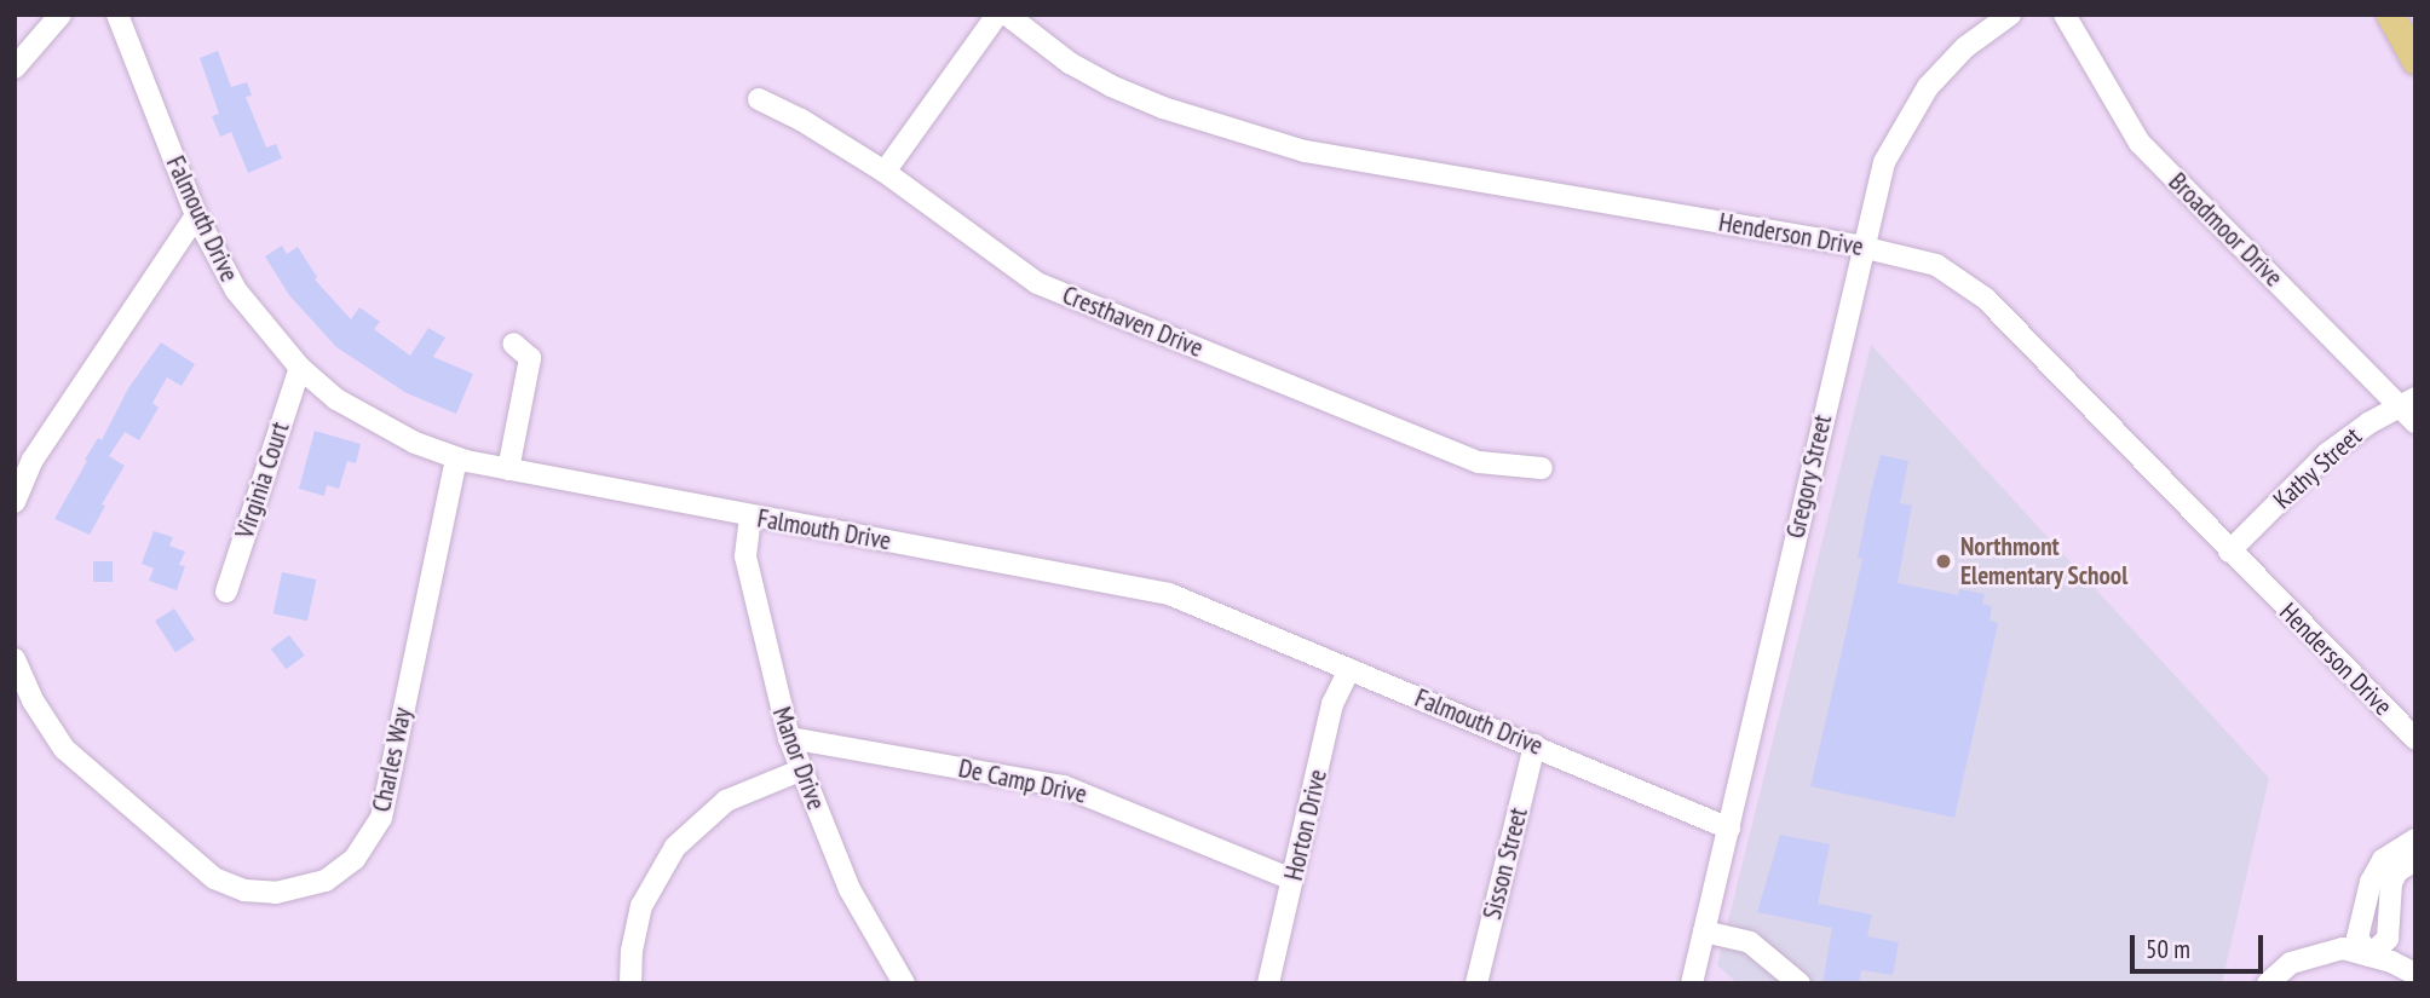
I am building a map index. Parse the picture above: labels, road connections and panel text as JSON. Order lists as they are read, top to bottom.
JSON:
{
  "streets": {
    "street": [
      "Falmouth Drive",
      "Broadmoor Drive",
      "Henderson Drive",
      "Cresthaven Drive",
      "Kathy Street",
      "Gregory Street",
      "Virginia Court",
      "Manor Drive",
      "Charles Way",
      "De Camp Drive",
      "Horton Drive",
      "Sisson Street"
    ]
  },
  "crossings": [
    ["Falmouth Drive", "Gregory Street"],
    ["Falmouth Drive", "Virginia Court"],
    ["Falmouth Drive", "Manor Drive"],
    ["Falmouth Drive", "Charles Way"],
    ["Falmouth Drive", "Horton Drive"],
    ["Falmouth Drive", "Sisson Street"],
    ["Broadmoor Drive", "Kathy Street"],
    ["Henderson Drive", "Kathy Street"],
    ["Henderson Drive", "Gregory Street"],
    ["Manor Drive", "De Camp Drive"],
    ["De Camp Drive", "Horton Drive"]
  ],
  "places": ["Northmont Elementary School"],
  "scale_bar": "50 m"
}
